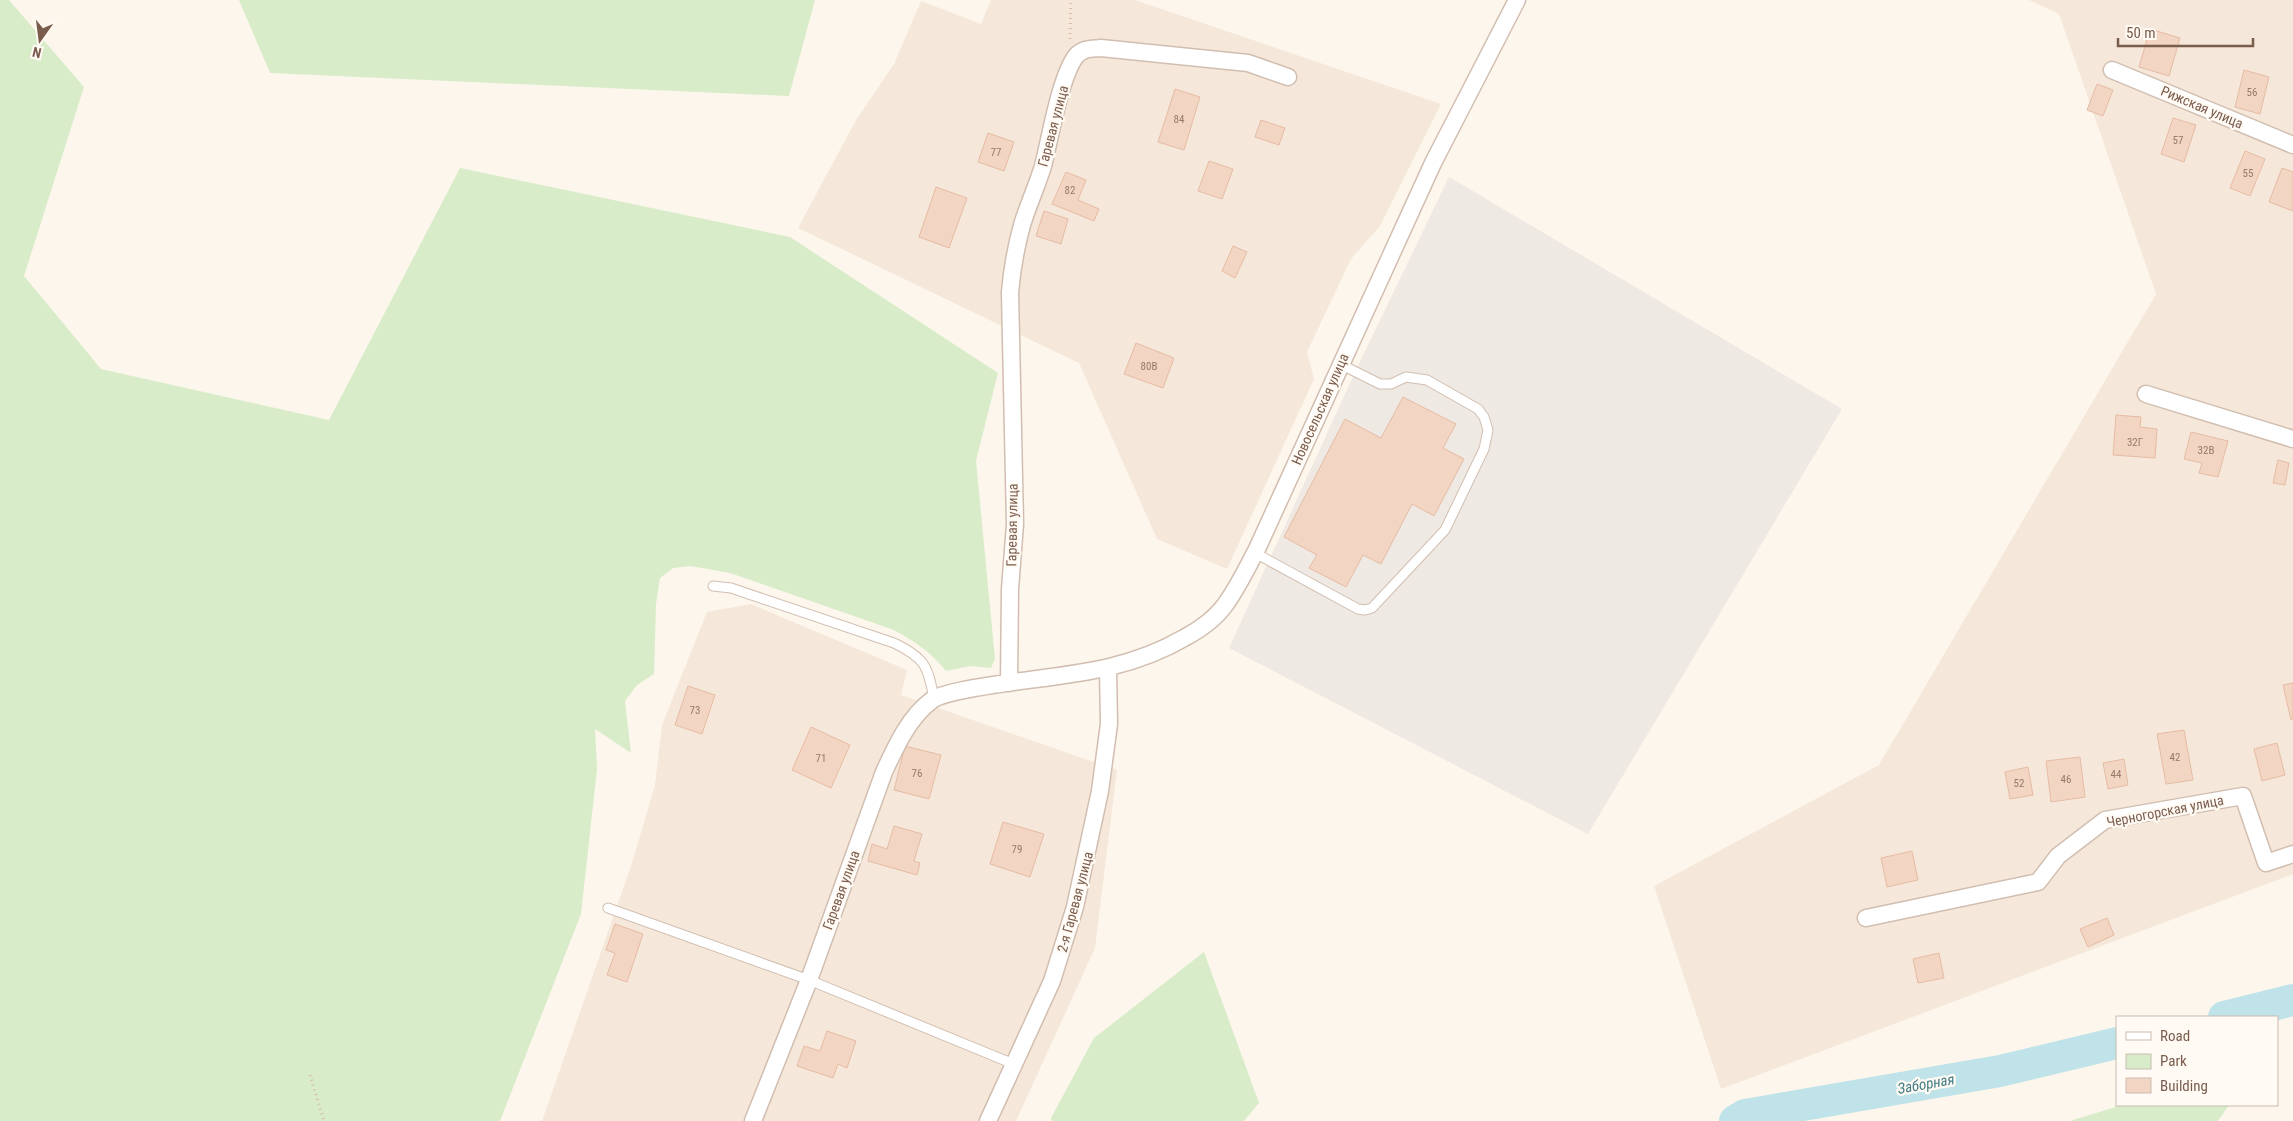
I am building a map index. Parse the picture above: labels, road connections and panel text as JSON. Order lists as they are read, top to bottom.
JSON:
{
  "streets": {
    "street": [
      "Рижская улица",
      "Гаревая улица",
      "Новосельская улица",
      "Черногорская улица",
      "2-я Гаревая улица"
    ]
  },
  "crossings": [
    ["Гаревая улица", "Новосельская улица"],
    ["Новосельская улица", "2-я Гаревая улица"]
  ],
  "water": ["Заборная"],
  "house_numbers": [
    "56",
    "84",
    "57",
    "77",
    "55",
    "82",
    "80В",
    "32Г",
    "32В",
    "73",
    "42",
    "71",
    "76",
    "44",
    "46",
    "52",
    "79"
  ],
  "legend": ["Road", "Park", "Building"],
  "scale_bar": "50 m",
  "north": "bottom"
}
